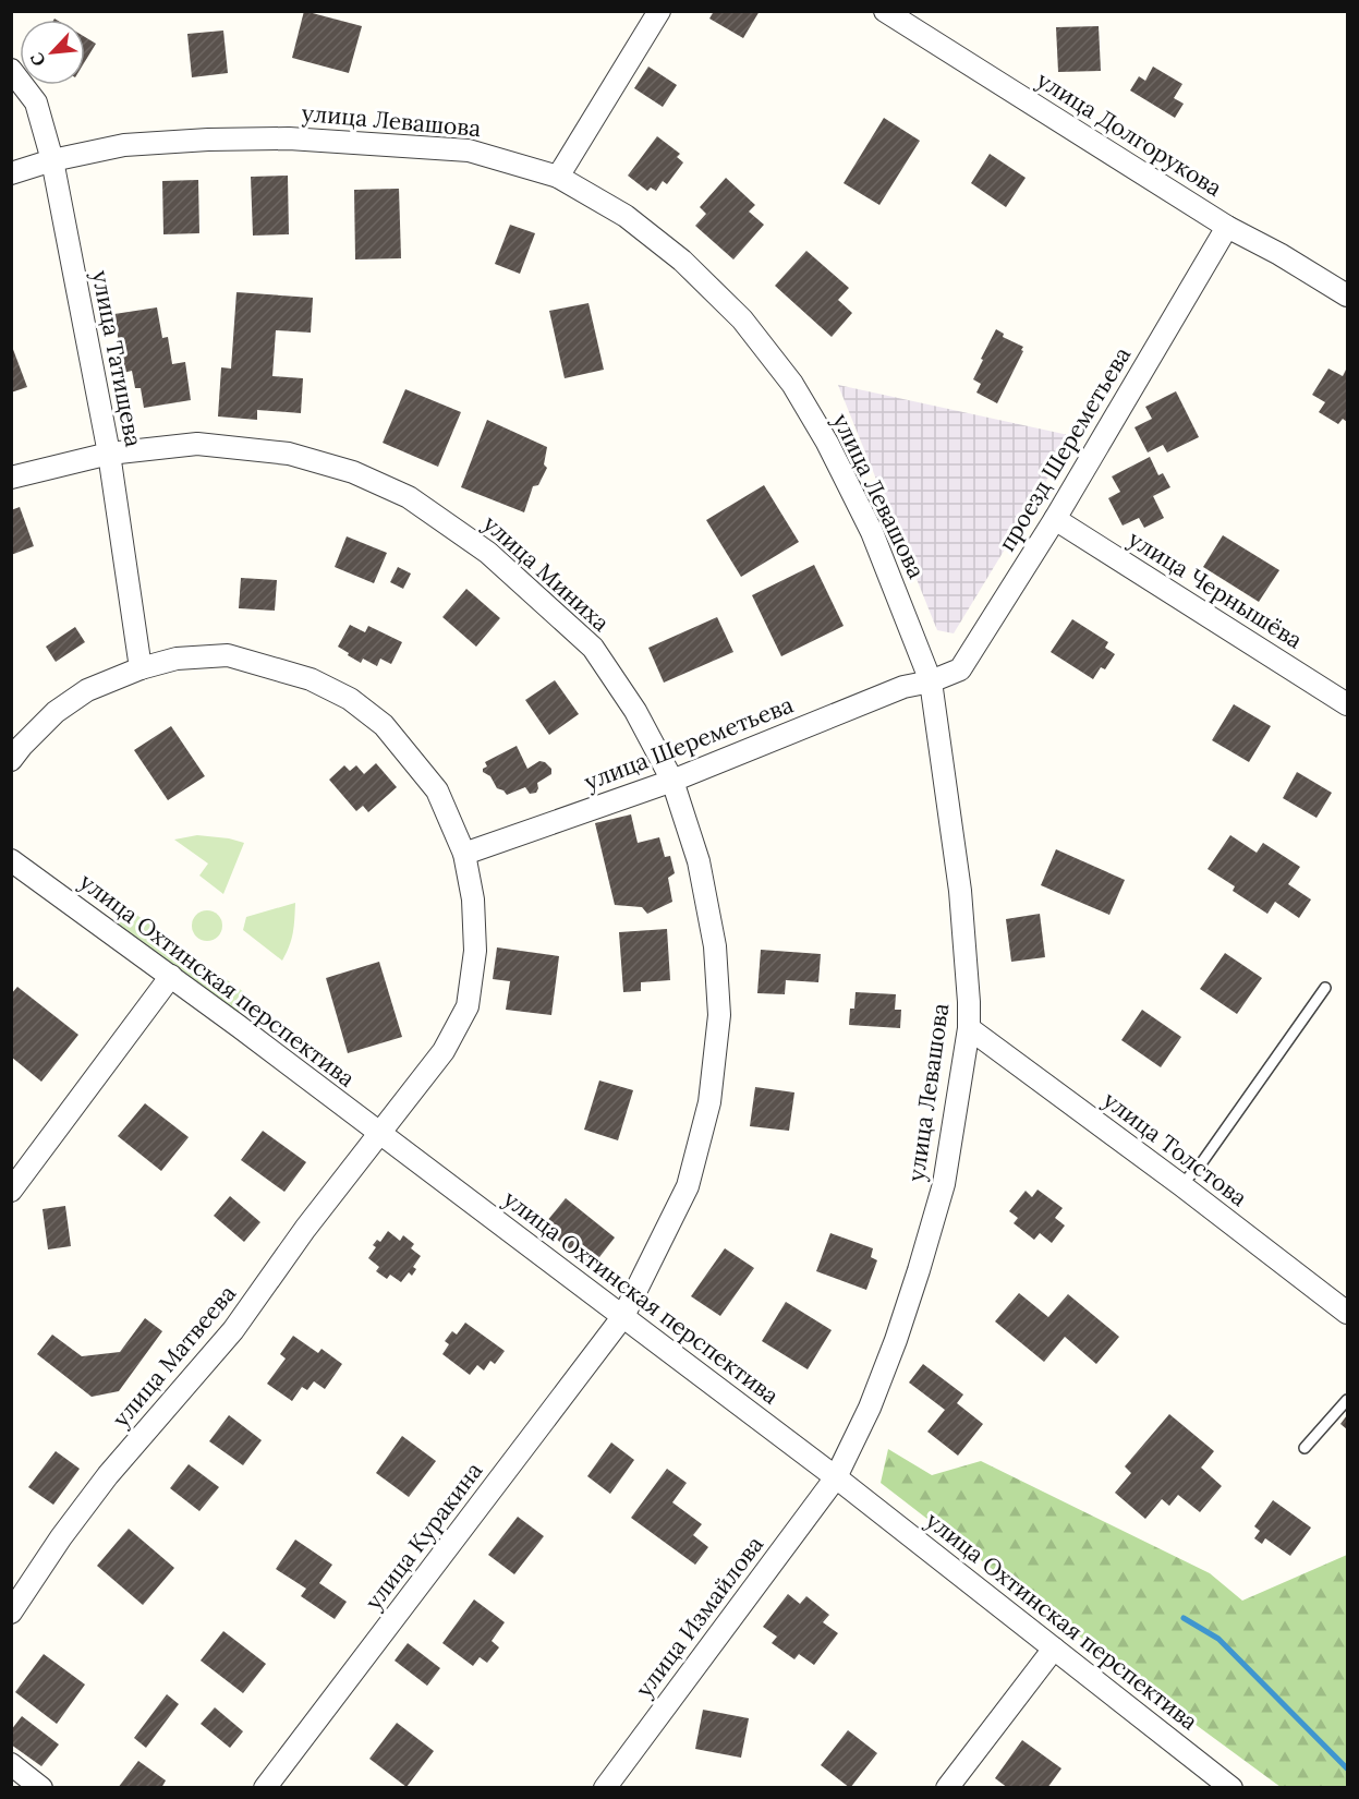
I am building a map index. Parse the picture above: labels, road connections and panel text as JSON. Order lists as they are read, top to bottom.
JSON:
{
  "streets": {
    "street": [
      "улица Левашова",
      "улица Долгорукова",
      "улица Татищева",
      "проезд Шереметьева",
      "улица Миниха",
      "улица Чернышёва",
      "улица Шереметьева",
      "улица Охтинская перспектива",
      "улица Толстова",
      "улица Матвеева",
      "улица Куракина",
      "улица Измайлова"
    ]
  },
  "crossings": [
    ["улица Левашова", "улица Татищева"],
    ["улица Левашова", "проезд Шереметьева"],
    ["улица Левашова", "улица Шереметьева"],
    ["улица Левашова", "улица Охтинская перспектива"],
    ["улица Левашова", "улица Толстова"],
    ["улица Левашова", "улица Измайлова"],
    ["улица Долгорукова", "проезд Шереметьева"],
    ["улица Татищева", "улица Миниха"],
    ["улица Татищева", "улица Матвеева"],
    ["проезд Шереметьева", "улица Чернышёва"],
    ["проезд Шереметьева", "улица Шереметьева"],
    ["улица Миниха", "улица Шереметьева"],
    ["улица Миниха", "улица Охтинская перспектива"],
    ["улица Миниха", "улица Куракина"],
    ["улица Шереметьева", "улица Матвеева"],
    ["улица Охтинская перспектива", "улица Матвеева"],
    ["улица Охтинская перспектива", "улица Куракина"],
    ["улица Охтинская перспектива", "улица Измайлова"]
  ],
  "north": "bottom left"
}
